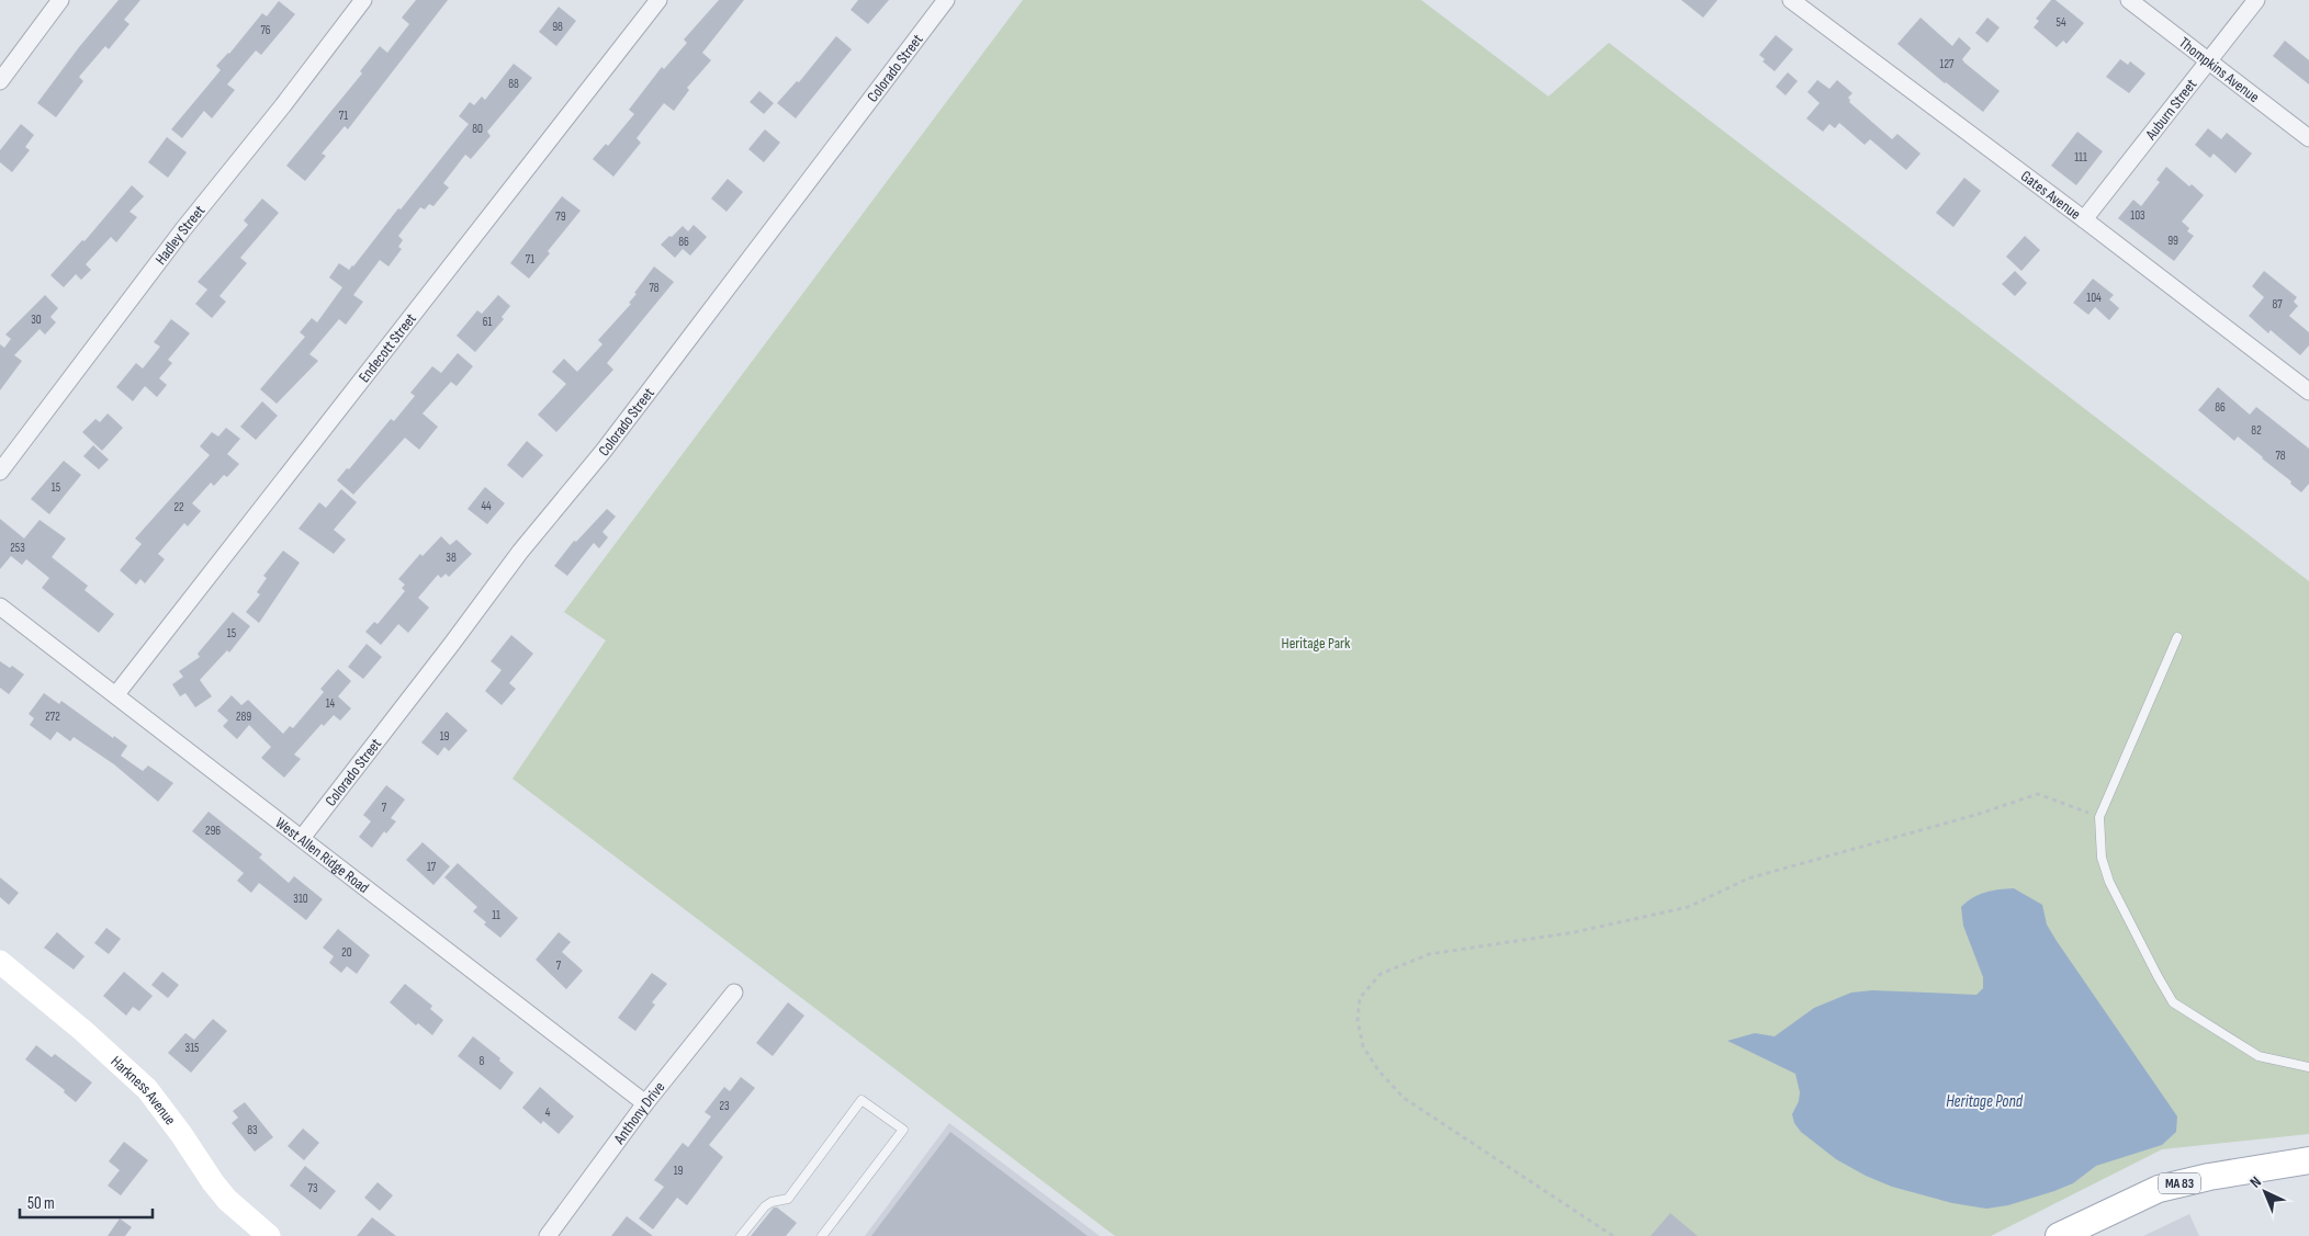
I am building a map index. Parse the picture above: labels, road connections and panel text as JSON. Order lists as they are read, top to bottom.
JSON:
{
  "streets": {
    "main road": ["Harkness Avenue", "MA 83"],
    "street": [
      "Colorado Street",
      "Thompkins Avenue",
      "Auburn Street",
      "Gates Avenue",
      "Hadley Street",
      "Endecott Street",
      "West Allen Ridge Road",
      "Anthony Drive"
    ]
  },
  "crossings": [
    ["Colorado Street", "West Allen Ridge Road"],
    ["Thompkins Avenue", "Auburn Street"],
    ["Auburn Street", "Gates Avenue"],
    ["Endecott Street", "West Allen Ridge Road"],
    ["West Allen Ridge Road", "Anthony Drive"]
  ],
  "water": ["Heritage Pond"],
  "parks": ["Heritage Park"],
  "house_numbers": [
    "54",
    "98",
    "76",
    "127",
    "88",
    "71",
    "80",
    "111",
    "103",
    "79",
    "99",
    "86",
    "71",
    "78",
    "104",
    "87",
    "30",
    "61",
    "86",
    "82",
    "78",
    "15",
    "44",
    "22",
    "253",
    "38",
    "15",
    "14",
    "272",
    "289",
    "19",
    "7",
    "296",
    "17",
    "310",
    "11",
    "20",
    "7",
    "315",
    "8",
    "23",
    "4",
    "83",
    "19",
    "73"
  ],
  "scale_bar": "50 m",
  "north": "top left"
}
